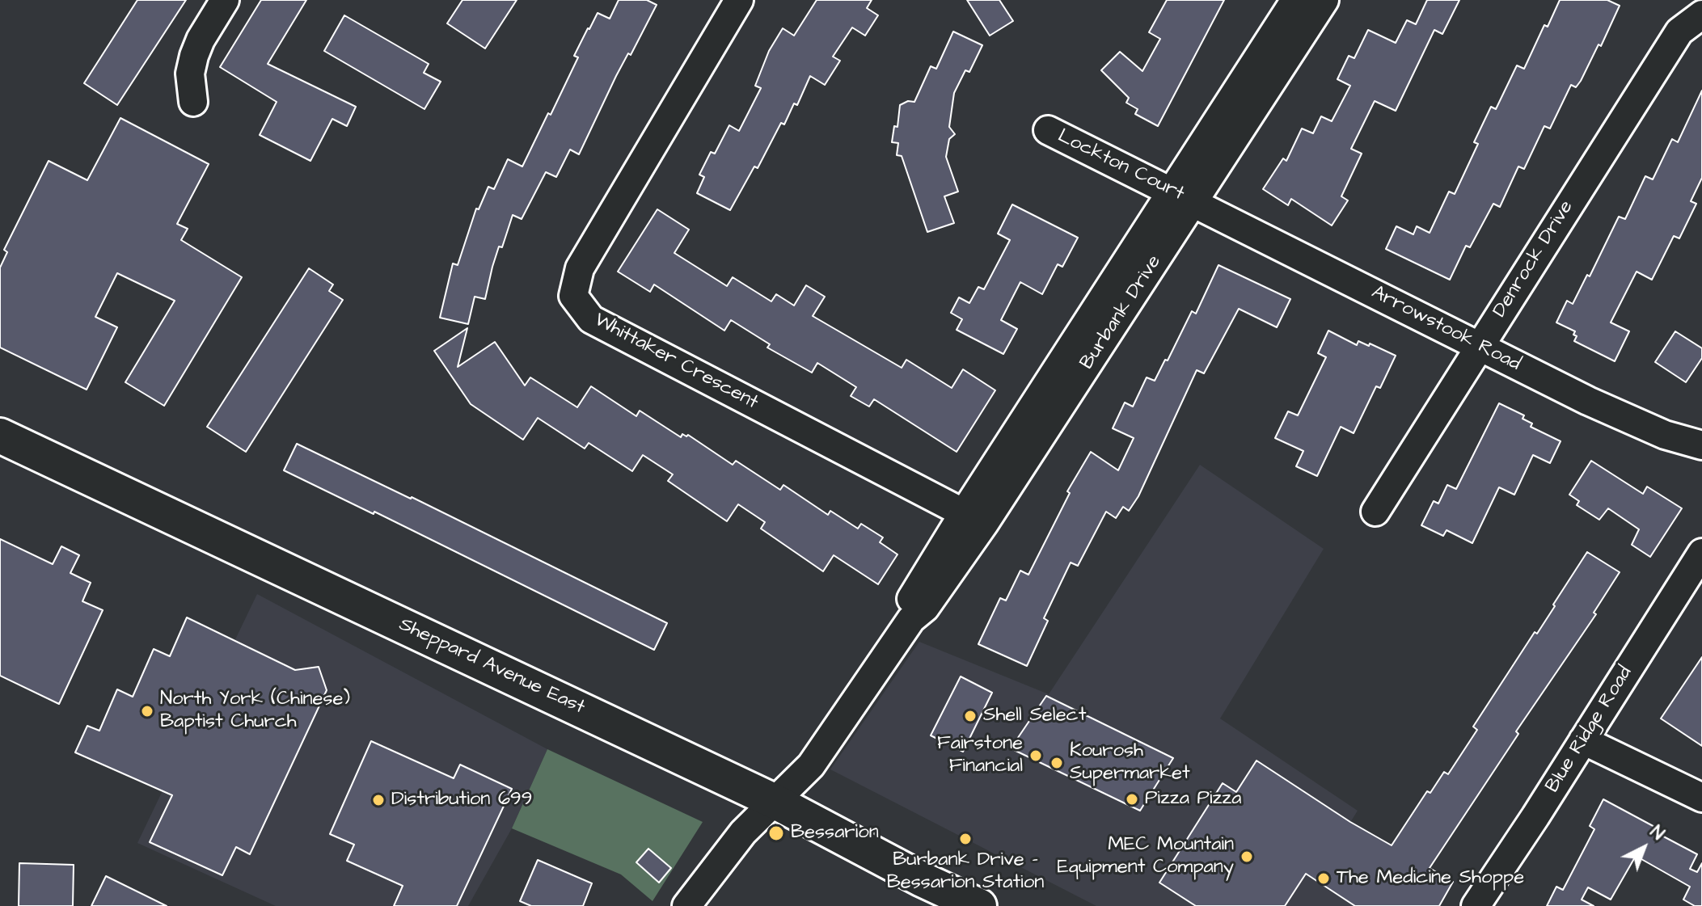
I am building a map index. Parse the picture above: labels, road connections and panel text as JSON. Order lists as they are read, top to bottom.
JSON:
{
  "streets": {
    "main road": ["Sheppard Avenue East"],
    "street": [
      "Lockton Court",
      "Denrock Drive",
      "Burbank Drive",
      "Arrowstook Road",
      "Whittaker Crescent",
      "Blue Ridge Road"
    ]
  },
  "crossings": [
    ["Lockton Court", "Burbank Drive"],
    ["Lockton Court", "Arrowstook Road"],
    ["Denrock Drive", "Arrowstook Road"],
    ["Burbank Drive", "Arrowstook Road"],
    ["Burbank Drive", "Whittaker Crescent"],
    ["Burbank Drive", "Sheppard Avenue East"]
  ],
  "places": [
    "North York (Chinese) Baptist Church",
    "Shell Select",
    "Fairstone Financial",
    "Kourosh Supermarket",
    "Pizza Pizza",
    "Distribution 699",
    "Bessarion",
    "Burbank Drive - Bessarion Station",
    "MEC Mountain Equipment Company",
    "The Medicine Shoppe"
  ],
  "north": "top right"
}
